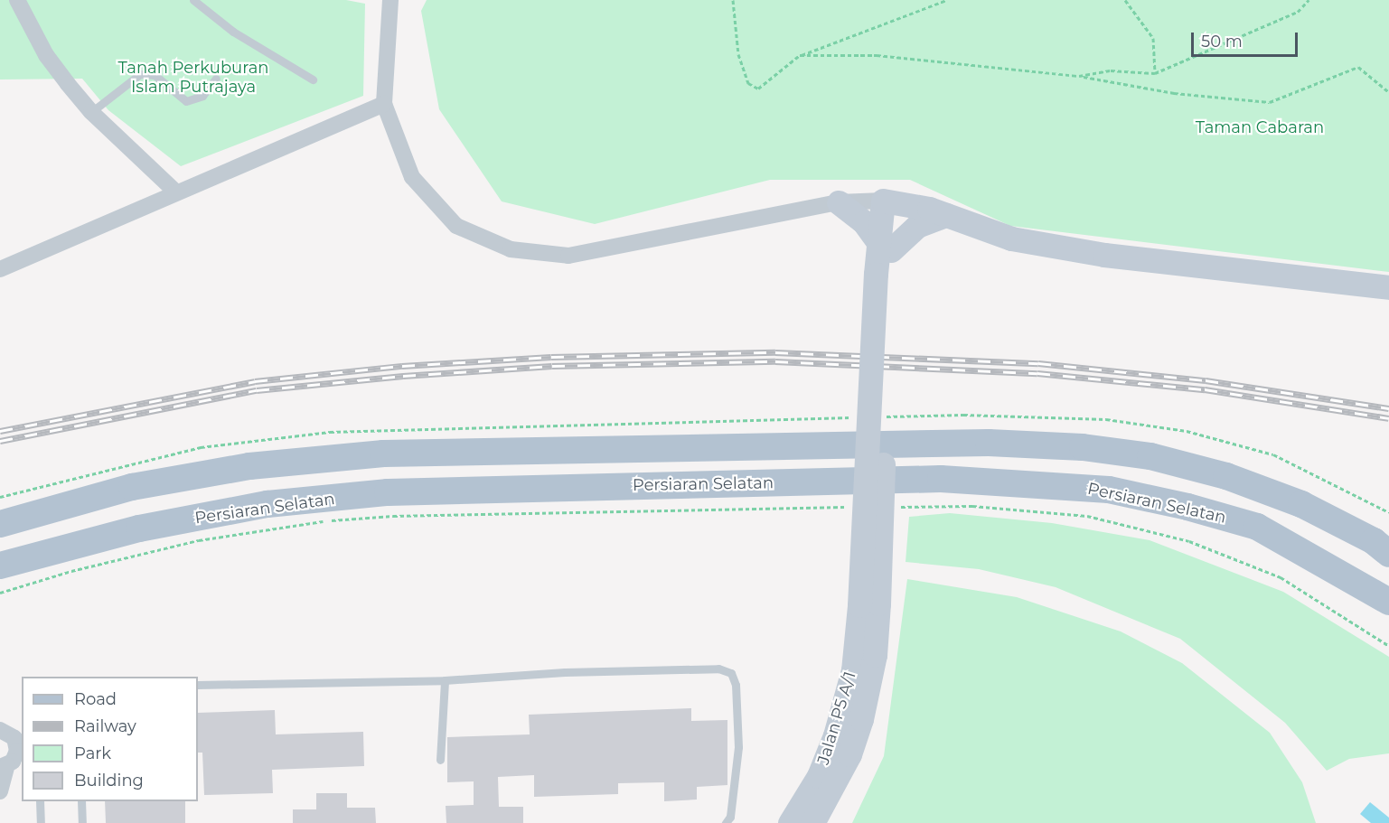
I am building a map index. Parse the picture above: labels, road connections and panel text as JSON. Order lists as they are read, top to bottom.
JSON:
{
  "streets": {
    "main road": ["Persiaran Selatan"],
    "street": ["Jalan P5 A/1"]
  },
  "parks": ["Tanah Perkuburan Islam Putrajaya", "Taman Cabaran"],
  "legend": [
    "Road",
    "Railway",
    "Park",
    "Building"
  ],
  "scale_bar": "50 m"
}
